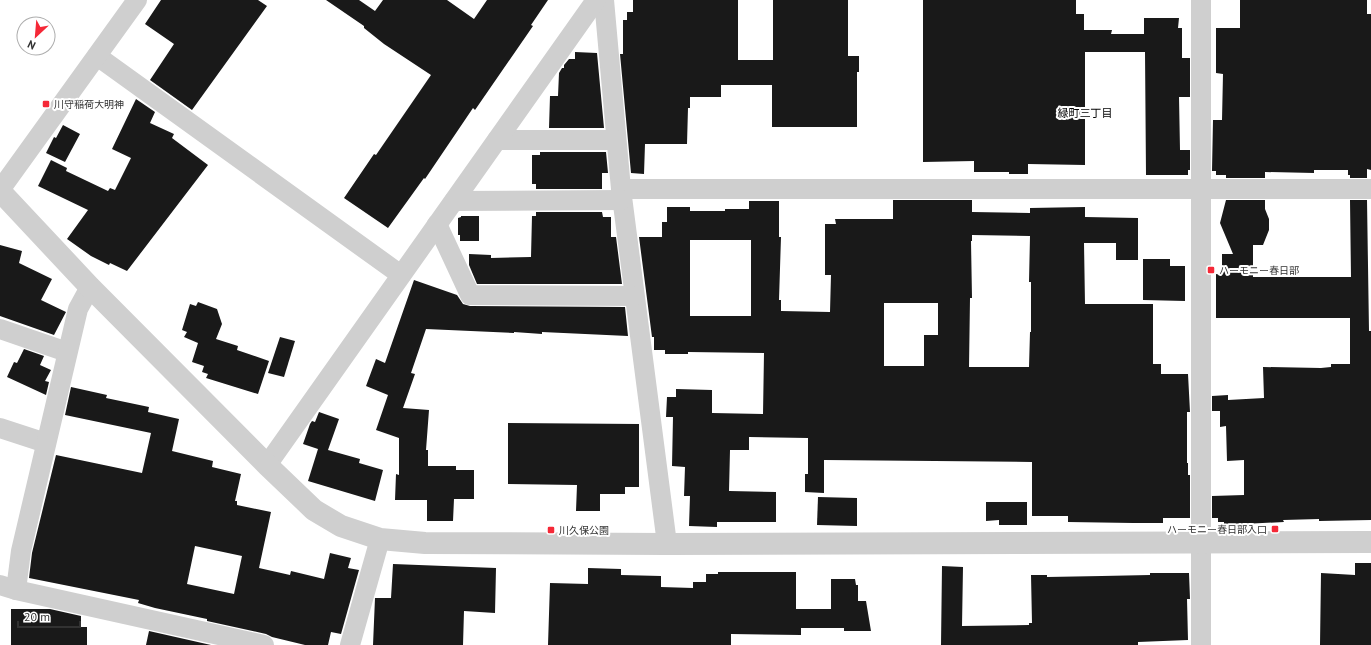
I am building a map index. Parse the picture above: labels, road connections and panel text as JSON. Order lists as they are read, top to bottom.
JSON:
{
  "districts": ["緑町三丁目"],
  "places": {
    "transit": [
      "川守稲荷大明神",
      "ハーモニー春日部",
      "ハーモニー春日部入口",
      "川久保公園"
    ]
  },
  "scale_bar": "20 m",
  "north": "bottom left"
}
